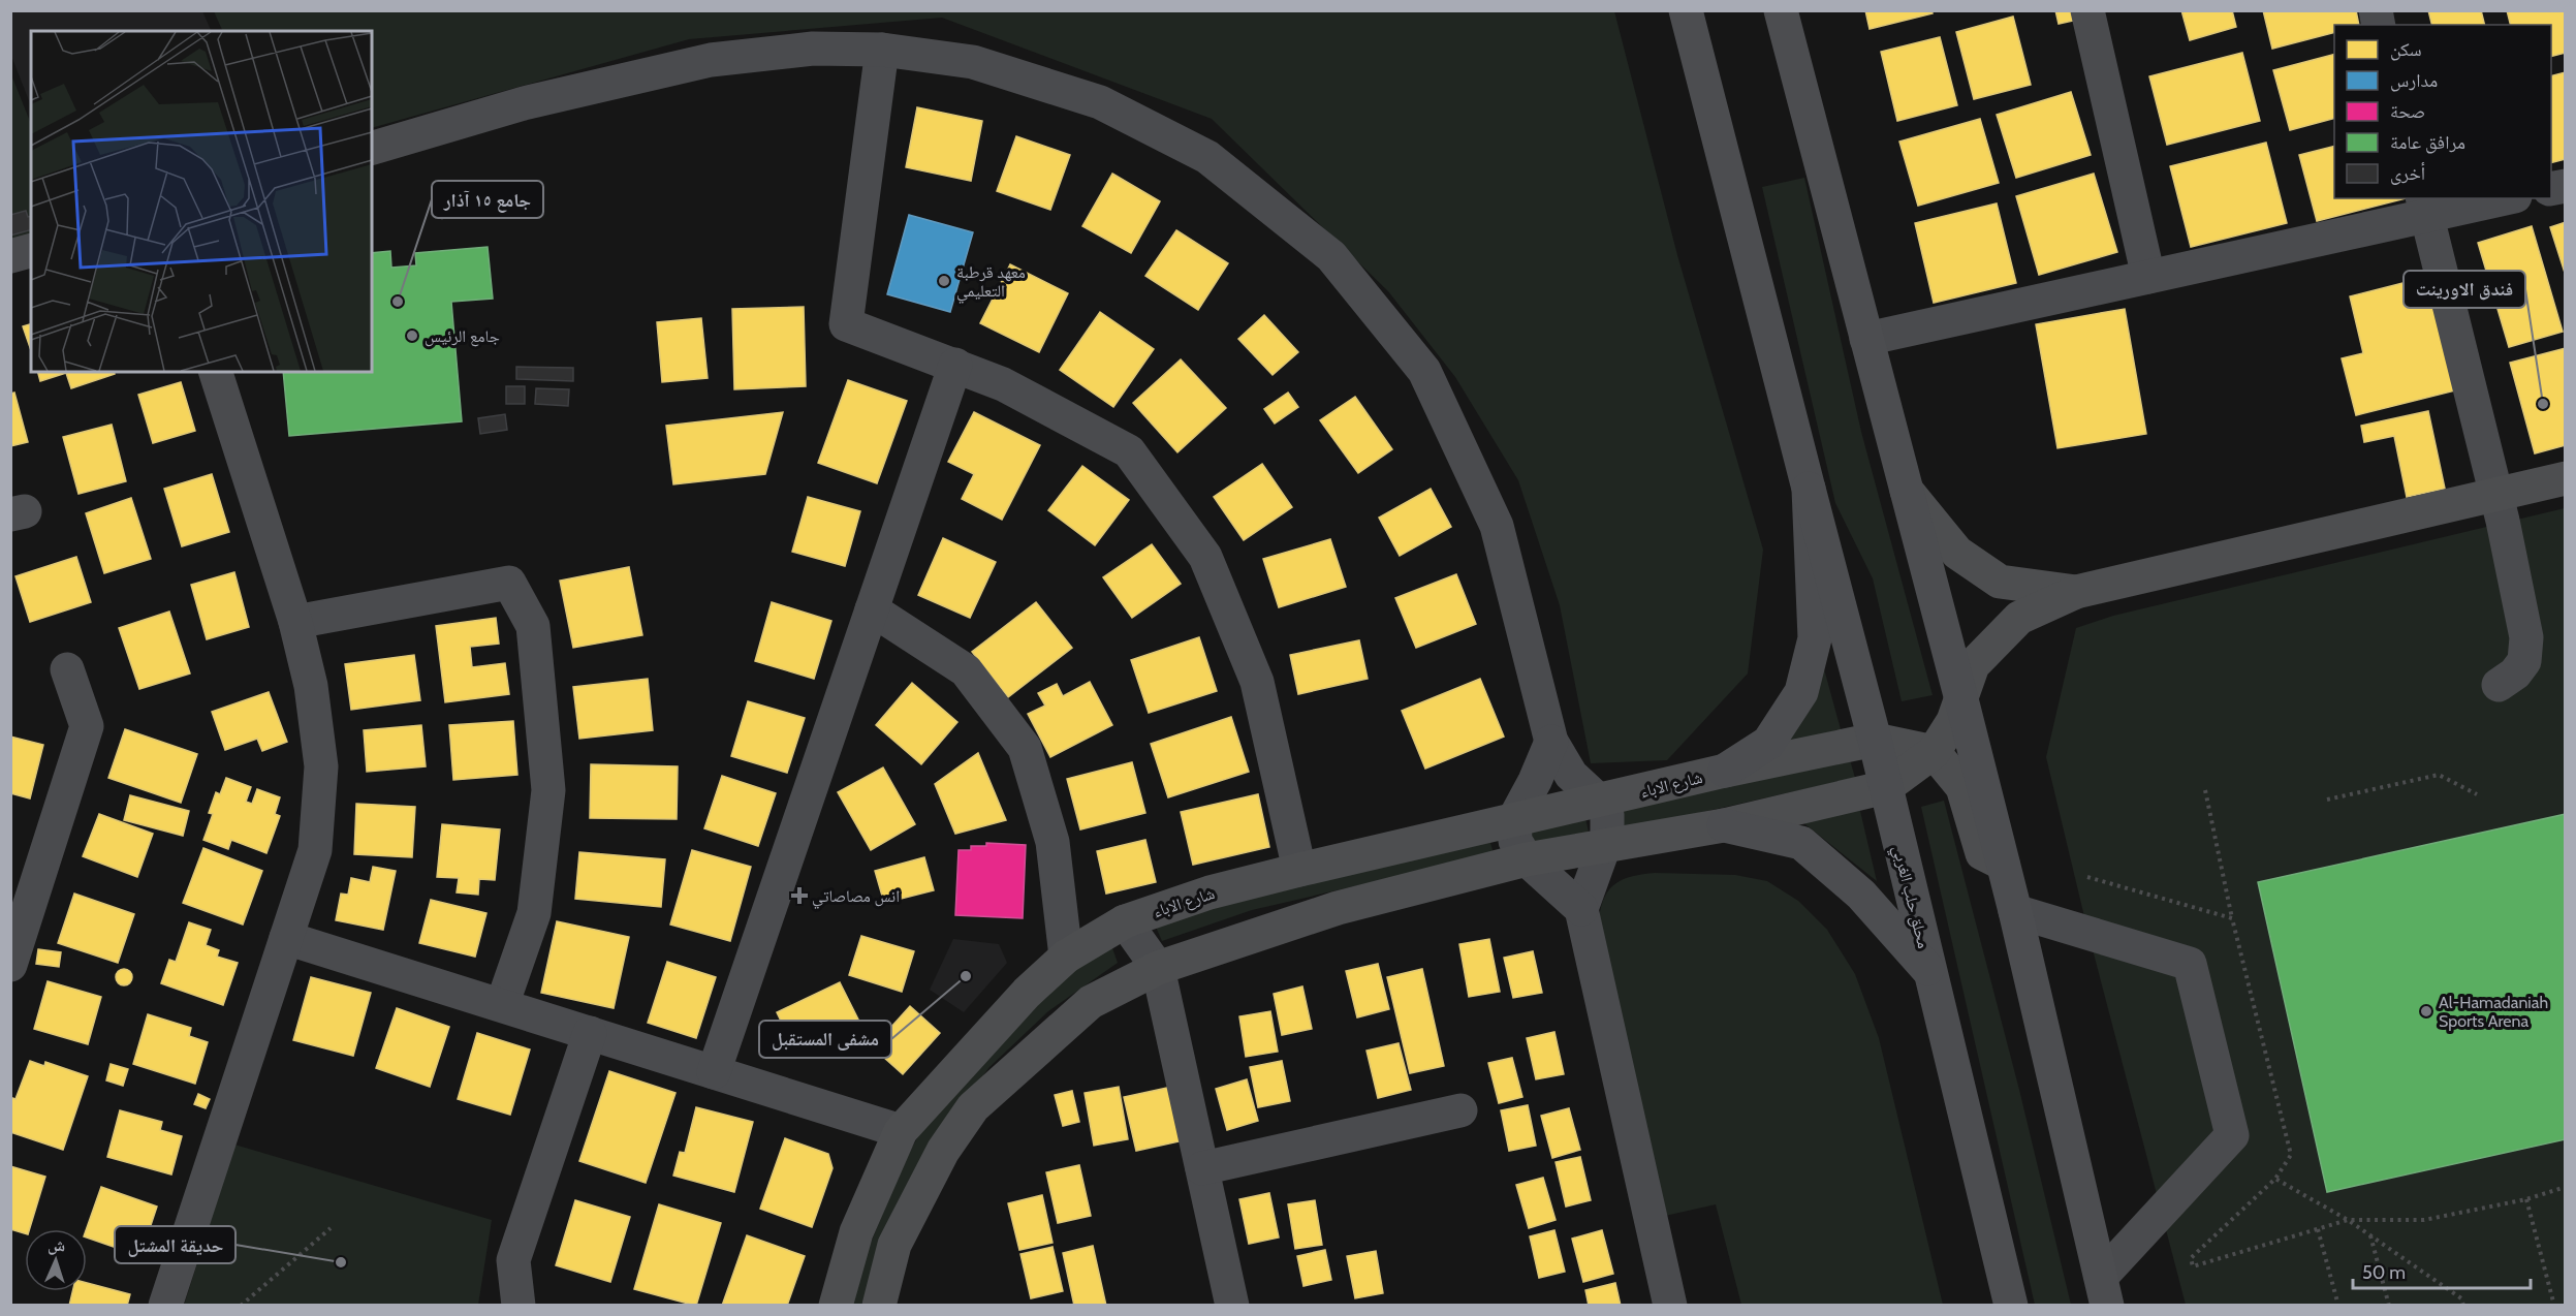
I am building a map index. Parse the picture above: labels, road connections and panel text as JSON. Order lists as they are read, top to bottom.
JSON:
{
  "streets": {
    "highway": ["محلق حلب الغربي"],
    "main road": ["شارع الاباء"]
  },
  "crossings": [
    ["شارع الاباء", "محلق حلب الغربي"]
  ],
  "places": {
    "other": [
      "معهد قرطبة التعليمي",
      "جامع ١٥ آذار",
      "جامع الرئيس",
      "فندق الاورينت",
      "مشفى المستقبل",
      "Al-Hamadaniah Sports Arena",
      "حديقة المشتل"
    ],
    "health": ["انس مصاصاتي"]
  },
  "legend": [
    "سكن",
    "مدارس",
    "صحة",
    "مرافق عامة",
    "أخرى"
  ],
  "scale_bar": "50 m",
  "north": "top"
}
